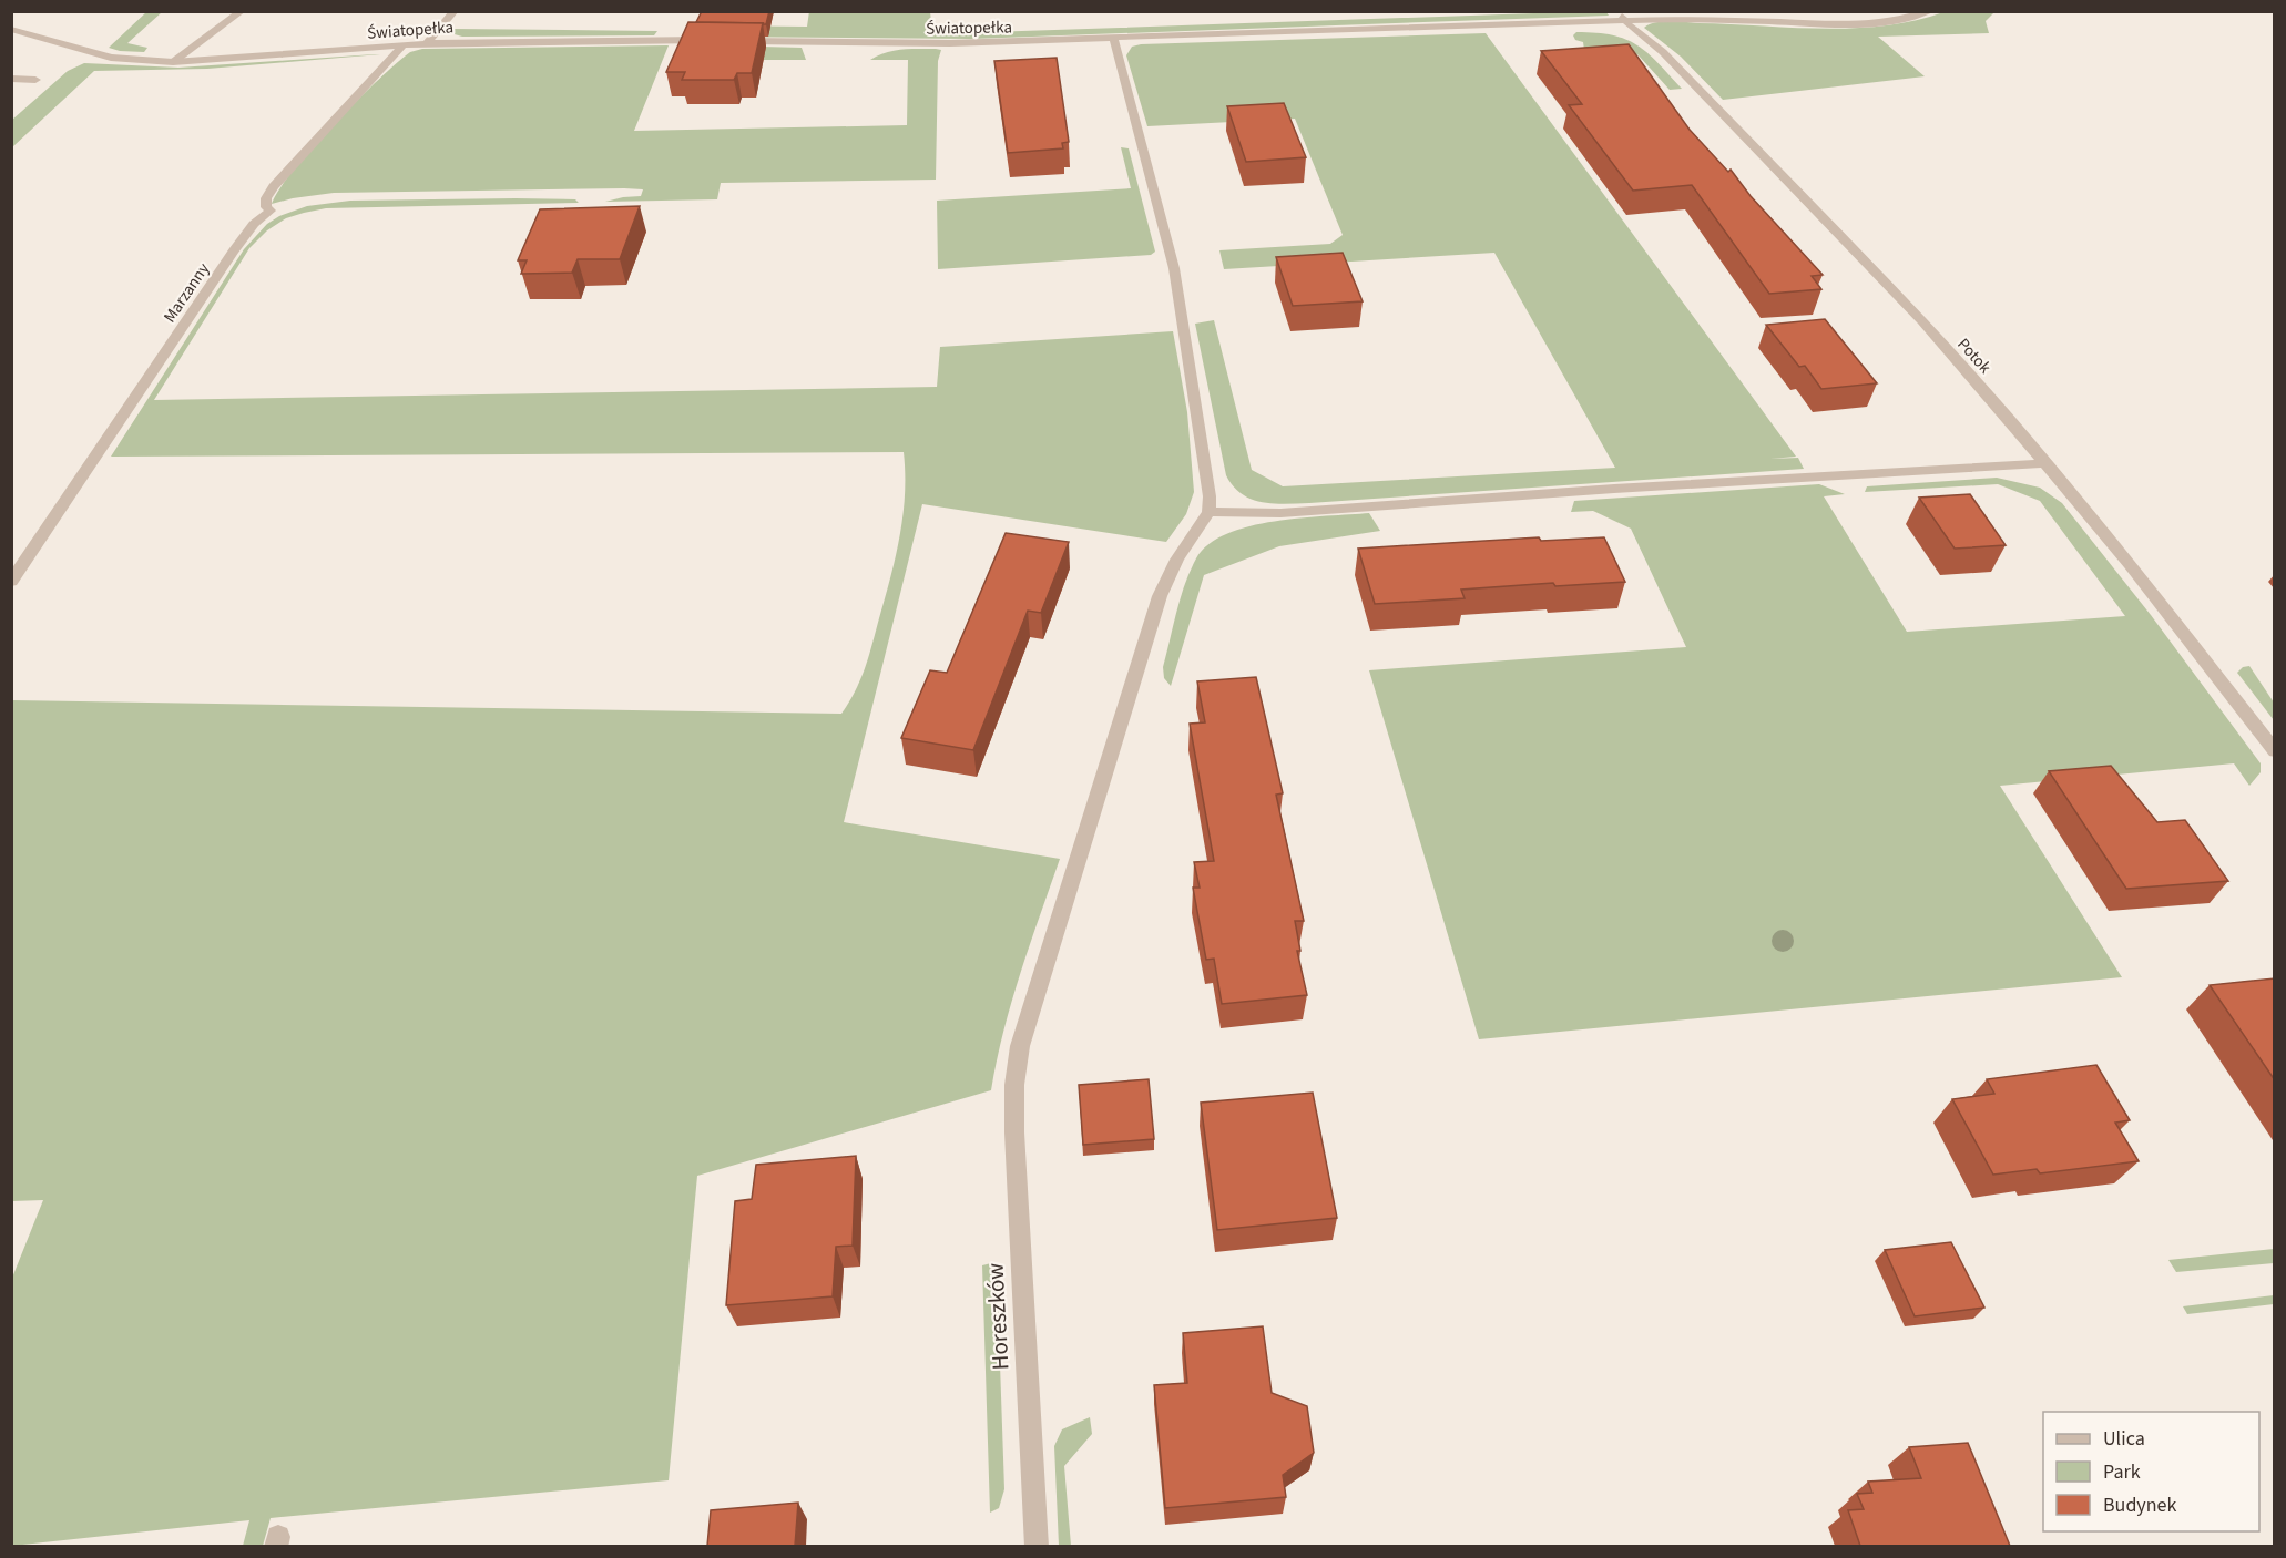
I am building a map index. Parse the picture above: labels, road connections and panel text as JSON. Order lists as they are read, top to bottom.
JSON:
{
  "streets": {
    "street": [
      "Światopełka",
      "Marzanny",
      "Potok",
      "Horeszków"
    ]
  },
  "crossings": [
    ["Światopełka", "Marzanny"],
    ["Światopełka", "Potok"]
  ],
  "legend": ["Ulica", "Park", "Budynek"]
}
